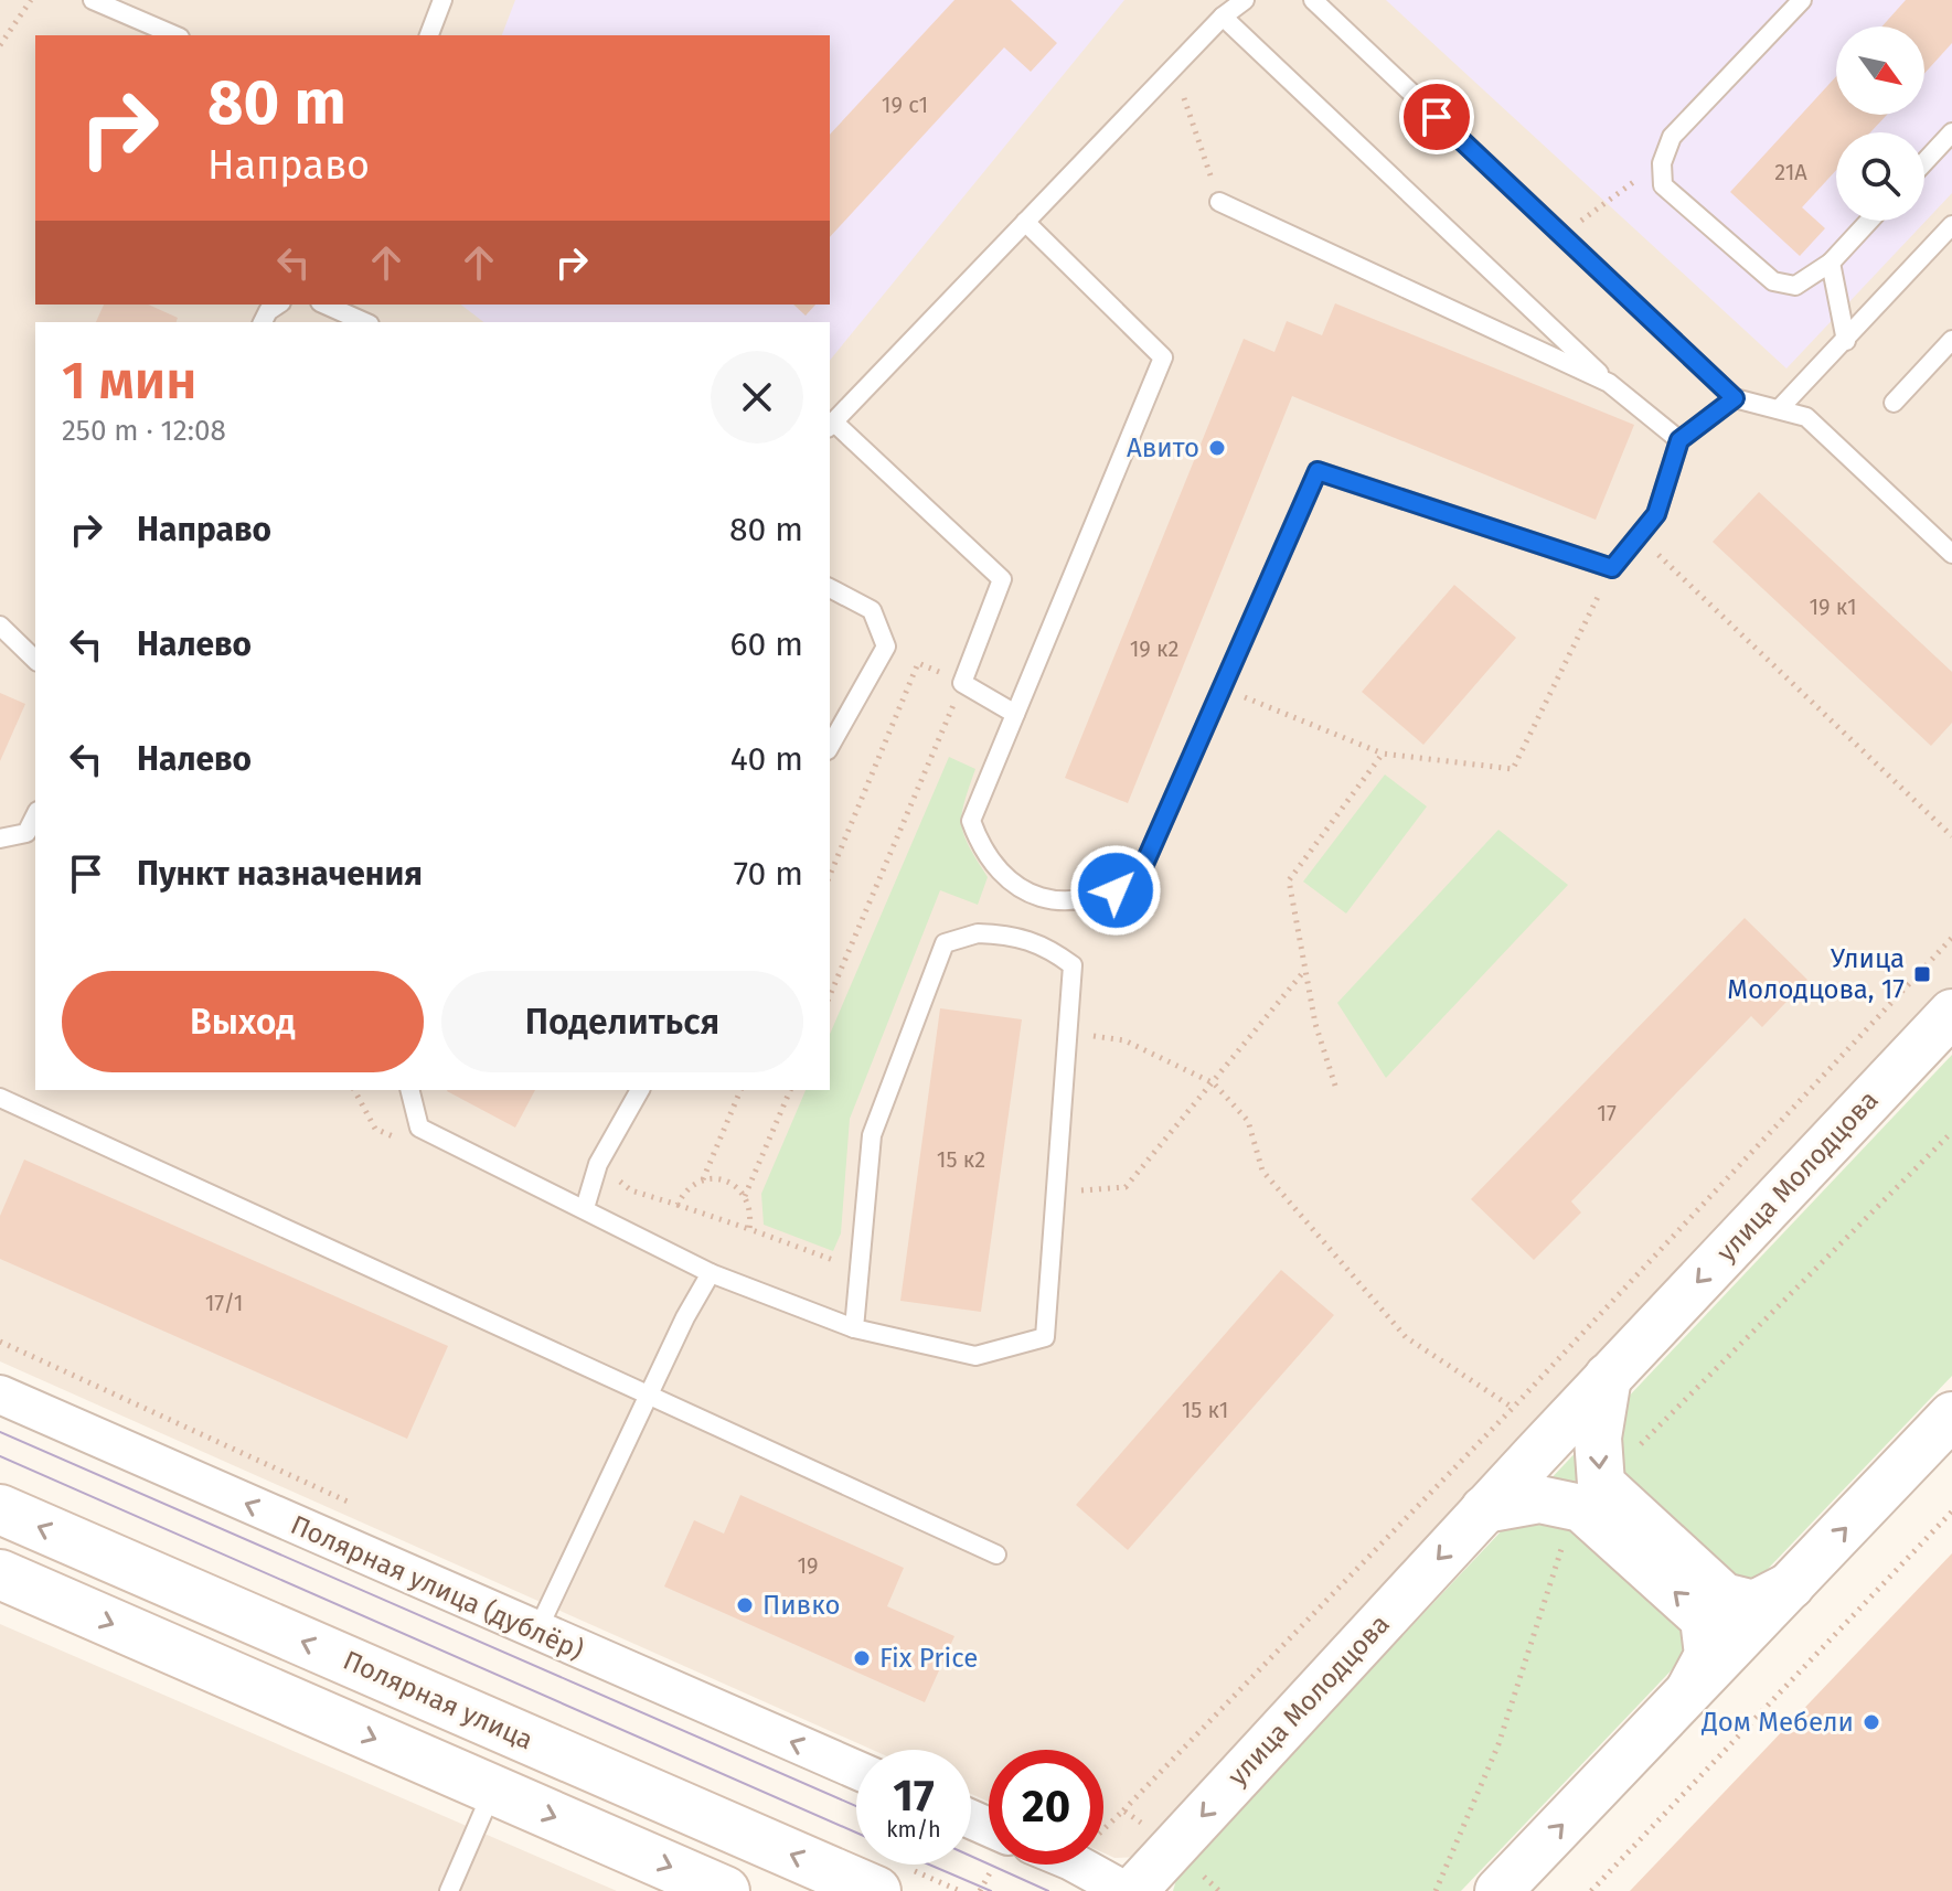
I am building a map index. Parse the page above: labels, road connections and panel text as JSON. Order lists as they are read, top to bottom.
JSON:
{
  "streets": {
    "main road": ["Полярная улица"],
    "street": ["улица Молодцова", "Полярная улица (дублёр)"]
  },
  "one_way": ["Полярная улица (дублёр)"],
  "places": {
    "other": [
      "Авито",
      "Пивко",
      "Fix Price",
      "Дом Мебели"
    ],
    "transit": ["Улица Молодцова, 17"]
  },
  "house_numbers": [
    "19 с1",
    "21А",
    "19 к1",
    "19 к2",
    "17",
    "15 к2",
    "17/1",
    "15 к1",
    "19"
  ],
  "north": "bottom right",
  "page": {
    "turn": ["80 m", "Направо"],
    "heading": ["1 мин", "250 m · 12:08"],
    "list": [
      {
        "name": "Направо",
        "value": "80 m"
      },
      {
        "name": "Налево",
        "value": "60 m"
      },
      {
        "name": "Налево",
        "value": "40 m"
      },
      {
        "name": "Пункт назначения",
        "value": "70 m"
      }
    ],
    "buttons": ["Выход", "Поделиться"],
    "speed": "17 km/h",
    "limit": "20"
  }
}
